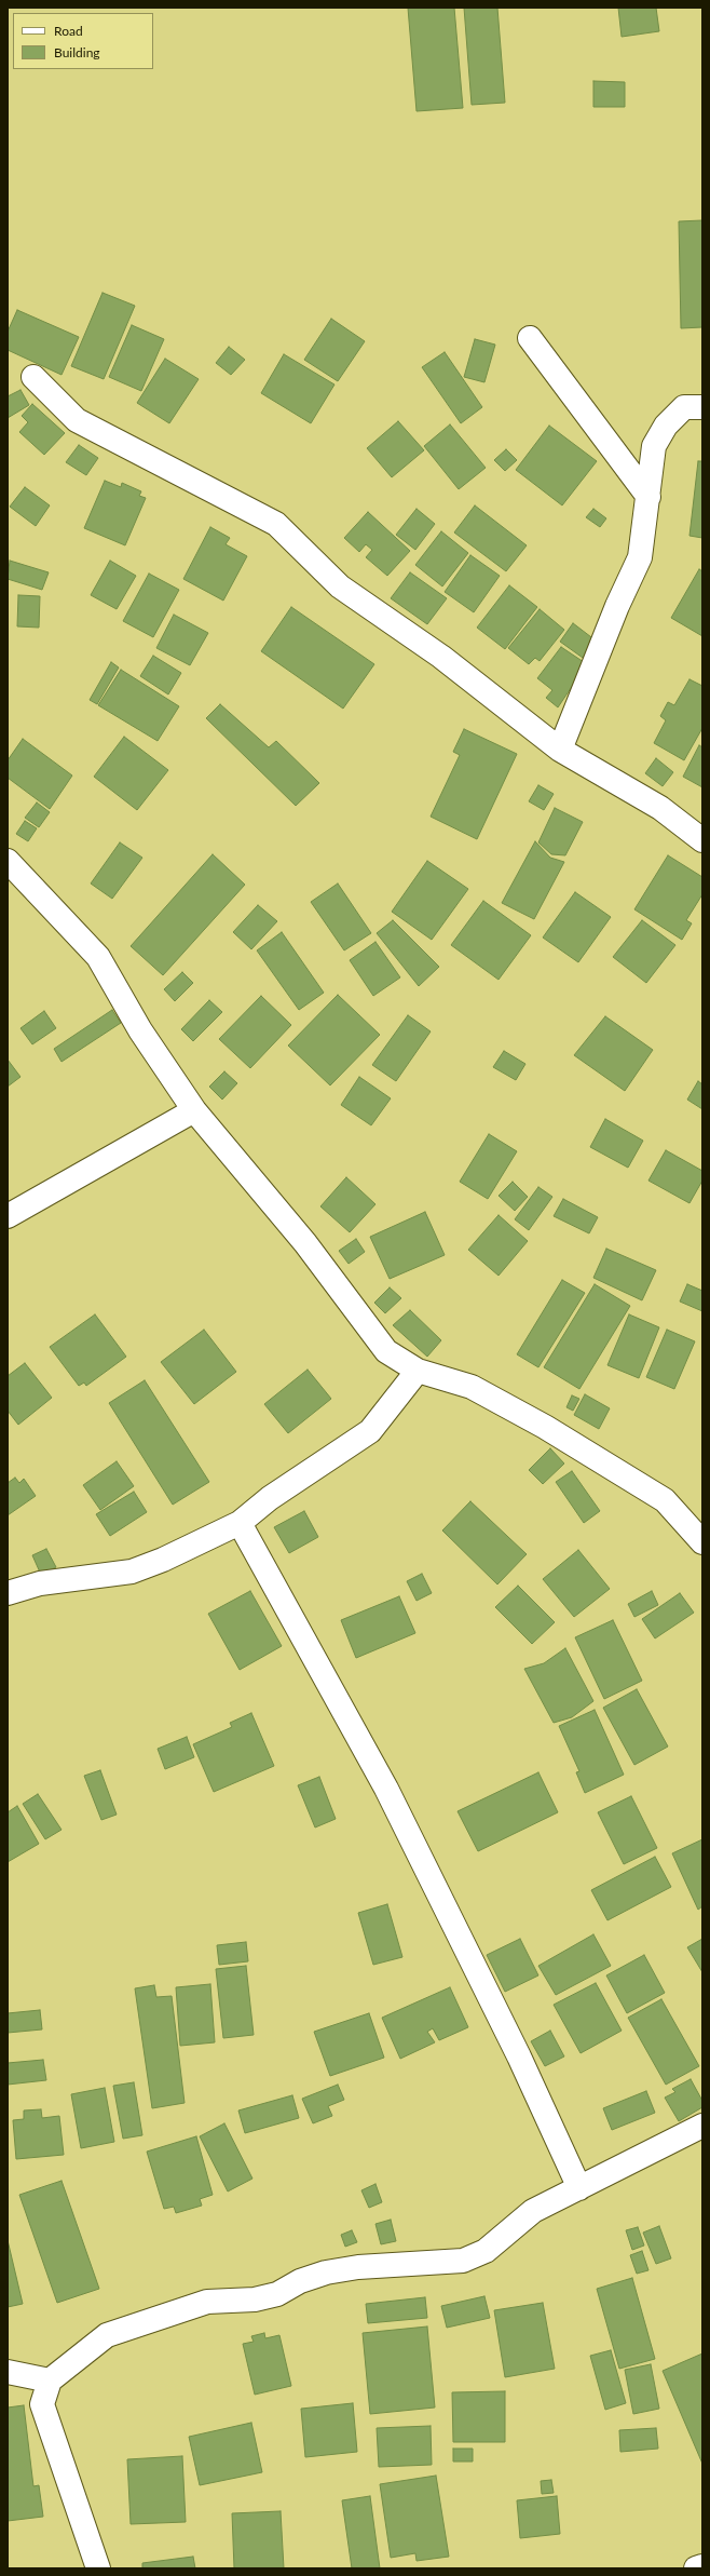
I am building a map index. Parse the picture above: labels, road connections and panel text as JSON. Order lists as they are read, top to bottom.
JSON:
{
  "legend": ["Road", "Building"]
}
